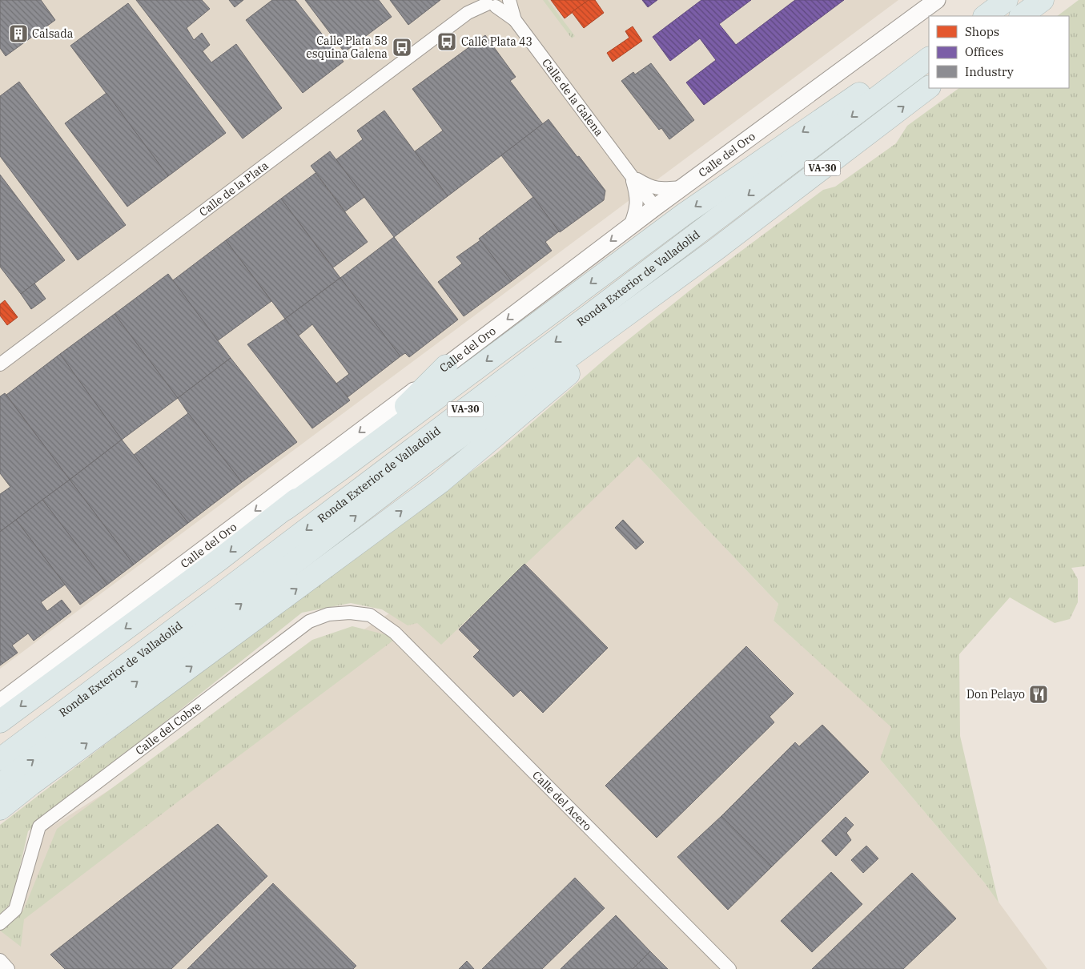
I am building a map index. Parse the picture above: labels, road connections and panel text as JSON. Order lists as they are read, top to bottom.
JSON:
{
  "streets": {
    "highway": ["VA-30", "Ronda Exterior de Valladolid"],
    "street": [
      "Calle de la Galena",
      "Calle del Oro",
      "Calle de la Plata",
      "Calle del Cobre",
      "Calle del Acero"
    ]
  },
  "crossings": [
    ["Calle de la Galena", "Calle del Oro"],
    ["Calle de la Galena", "Calle de la Plata"],
    ["Calle del Cobre", "Calle del Acero"]
  ],
  "one_way": ["Calle del Oro"],
  "places": {
    "building": ["Calsada"],
    "bus stop": ["Calle Plata 43", "Calle Plata 58 esquina Galena"],
    "restaurant": ["Don Pelayo"]
  },
  "legend": ["Shops", "Offices", "Industry"]
}
